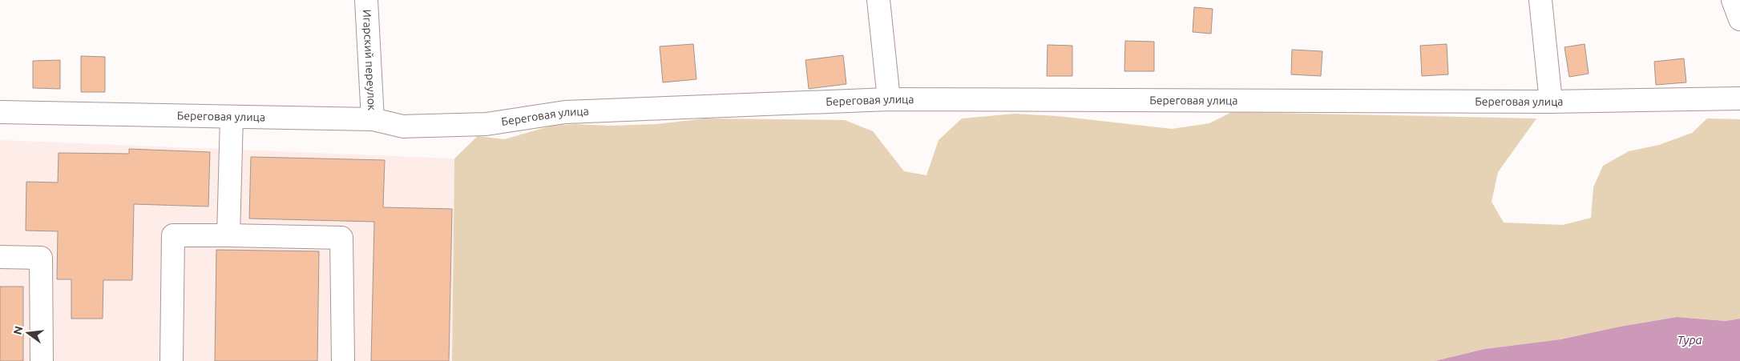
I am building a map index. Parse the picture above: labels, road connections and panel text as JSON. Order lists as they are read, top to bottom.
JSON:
{
  "streets": {
    "street": ["Игарский переулок", "Береговая улица"]
  },
  "crossings": [
    ["Игарский переулок", "Береговая улица"]
  ],
  "water": ["Тура"],
  "north": "left"
}
